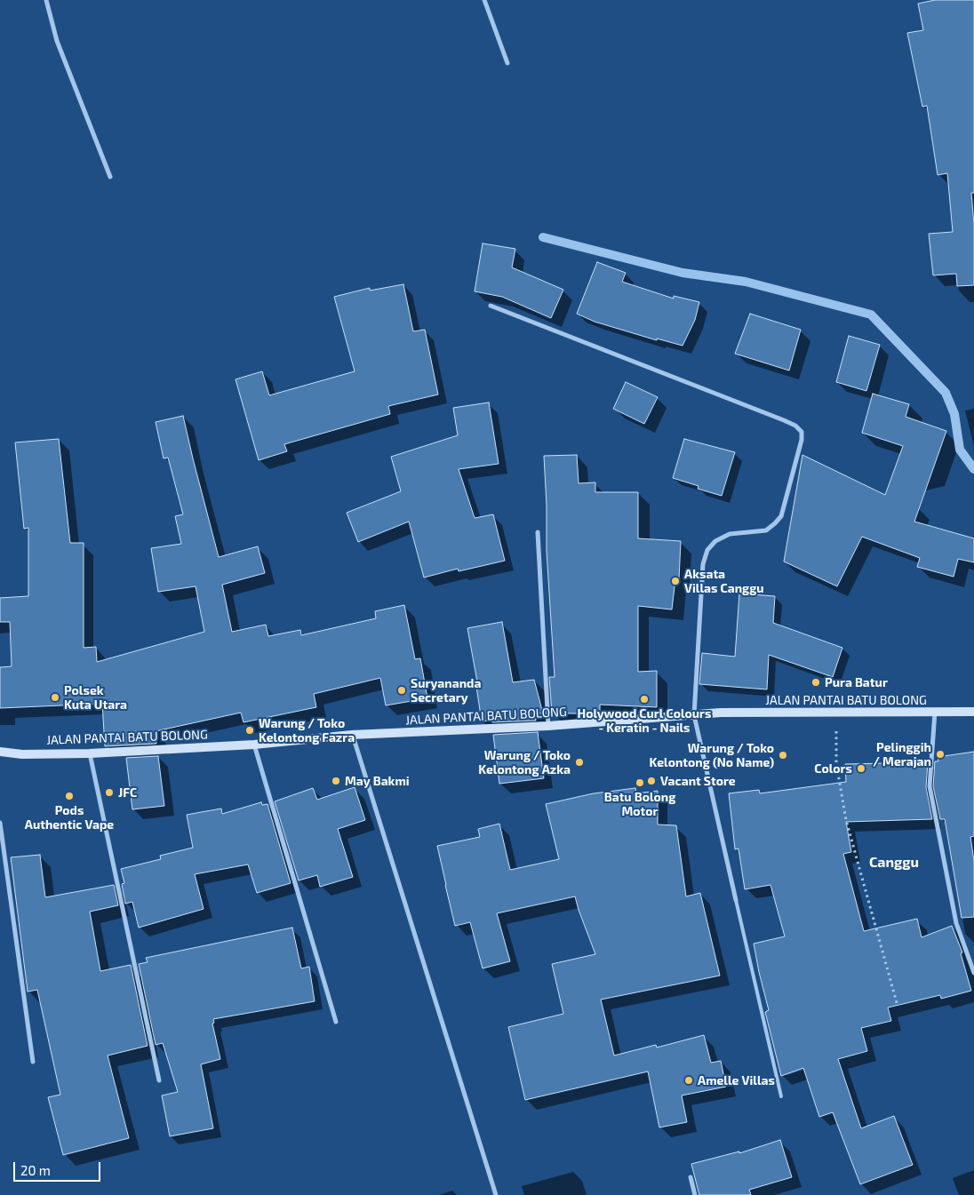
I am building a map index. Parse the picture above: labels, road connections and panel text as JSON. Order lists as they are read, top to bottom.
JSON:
{
  "streets": {
    "street": ["JALAN PANTAI BATU BOLONG"]
  },
  "districts": ["Canggu"],
  "places": [
    "Aksata Villas Canggu",
    "Pura Batur",
    "Suryananda Secretary",
    "Polsek Kuta Utara",
    "Holywood Curl Colours - Keratin - Nails",
    "Warung / Toko Kelontong Fazra",
    "Pelinggih / Merajan",
    "Warung / Toko Kelontong (No Name)",
    "Warung / Toko Kelontong Azka",
    "Colors",
    "May Bakmi",
    "Vacant Store",
    "Batu Bolong Motor",
    "JFC",
    "Pods Authentic Vape",
    "Amelle Villas"
  ],
  "scale_bar": "20 m"
}
